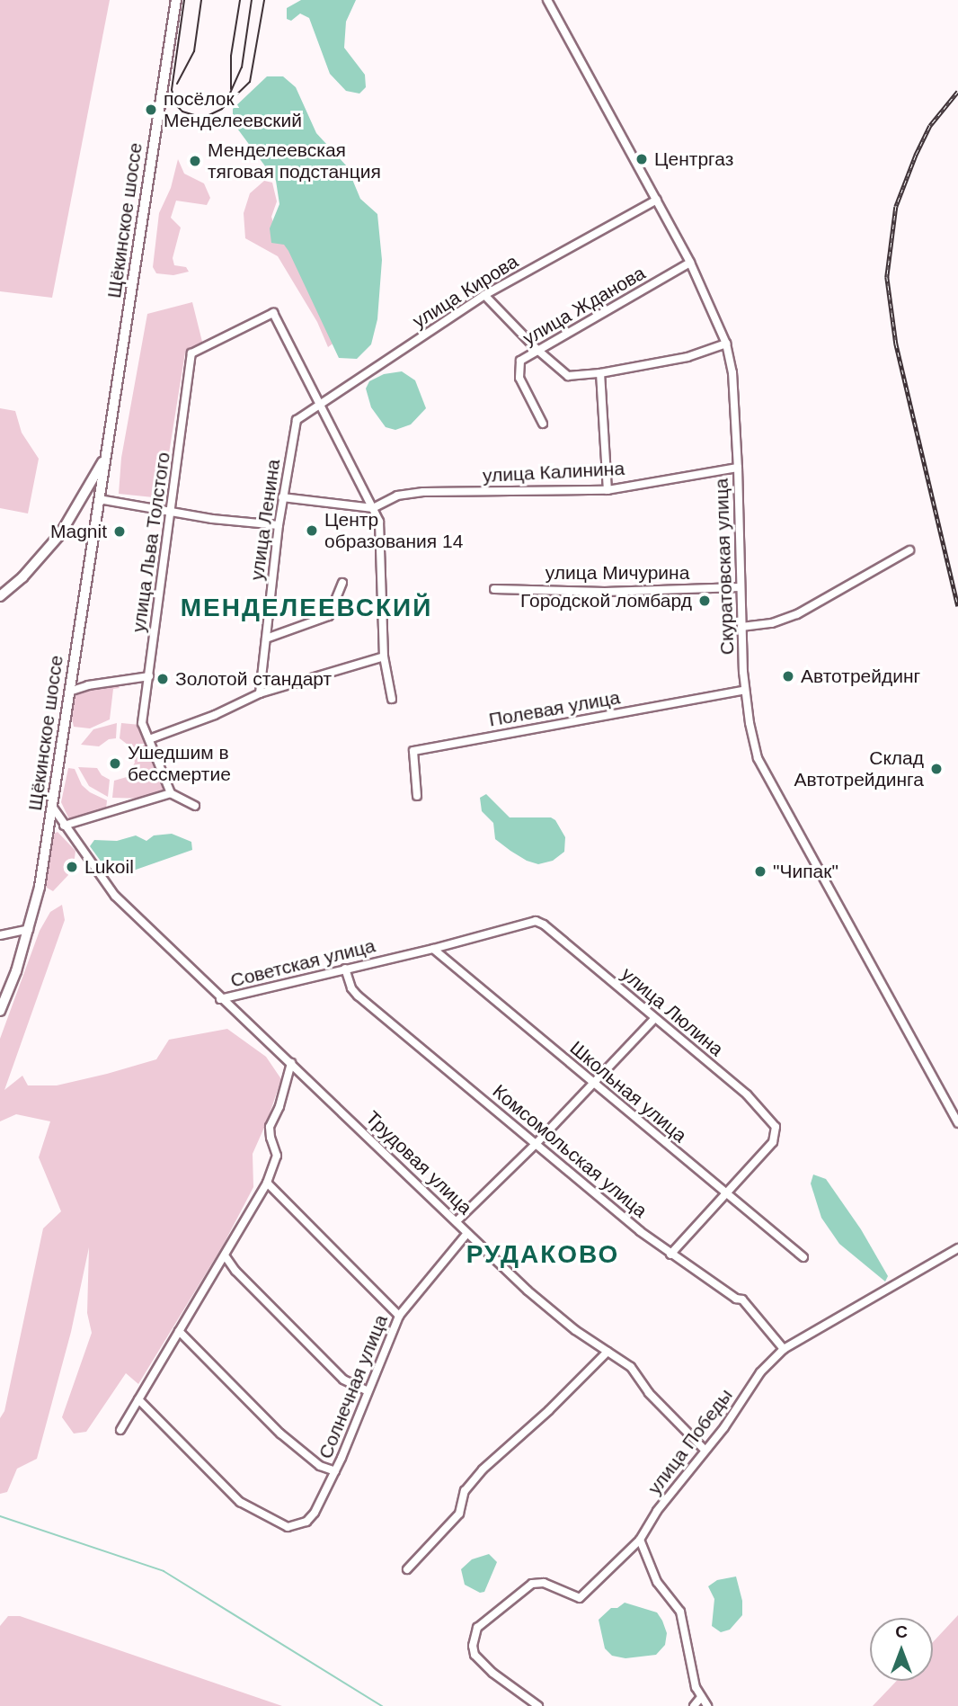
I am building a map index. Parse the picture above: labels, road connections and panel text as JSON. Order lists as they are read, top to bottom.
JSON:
{
  "streets": {
    "main road": ["Щёкинское шоссе"],
    "street": [
      "улица Кирова",
      "улица Жданова",
      "улица Калинина",
      "улица Ленина",
      "улица Льва Толстого",
      "Скуратовская улица",
      "улица Мичурина",
      "Полевая улица",
      "Советская улица",
      "улица Люлина",
      "Школьная улица",
      "Комсомольская улица",
      "Трудовая улица",
      "Солнечная улица",
      "улица Победы"
    ]
  },
  "crossings": [
    ["Щёкинское шоссе", "Советская улица"],
    ["улица Кирова", "улица Ленина"],
    ["улица Кирова", "улица Льва Толстого"],
    ["улица Кирова", "Скуратовская улица"],
    ["улица Жданова", "Скуратовская улица"],
    ["улица Калинина", "Скуратовская улица"],
    ["Скуратовская улица", "улица Мичурина"],
    ["Скуратовская улица", "Полевая улица"],
    ["Советская улица", "улица Люлина"],
    ["Советская улица", "Школьная улица"],
    ["Советская улица", "Комсомольская улица"],
    ["Советская улица", "Трудовая улица"],
    ["улица Люлина", "Школьная улица"],
    ["Комсомольская улица", "улица Победы"],
    ["Трудовая улица", "Солнечная улица"],
    ["Трудовая улица", "улица Победы"]
  ],
  "districts": ["МЕНДЕЛЕЕВСКИЙ", "РУДАКОВО"],
  "places": [
    "посёлок Менделеевский",
    "Центргаз",
    "Менделеевская тяговая подстанция",
    "Центр образования 14",
    "Magnit",
    "Городской ломбард",
    "Автотрейдинг",
    "Золотой стандарт",
    "Ушедшим в бессмертие",
    "Склад Автотрейдинга",
    "Lukoil",
    "\"Чипак\""
  ],
  "north": "top"
}
